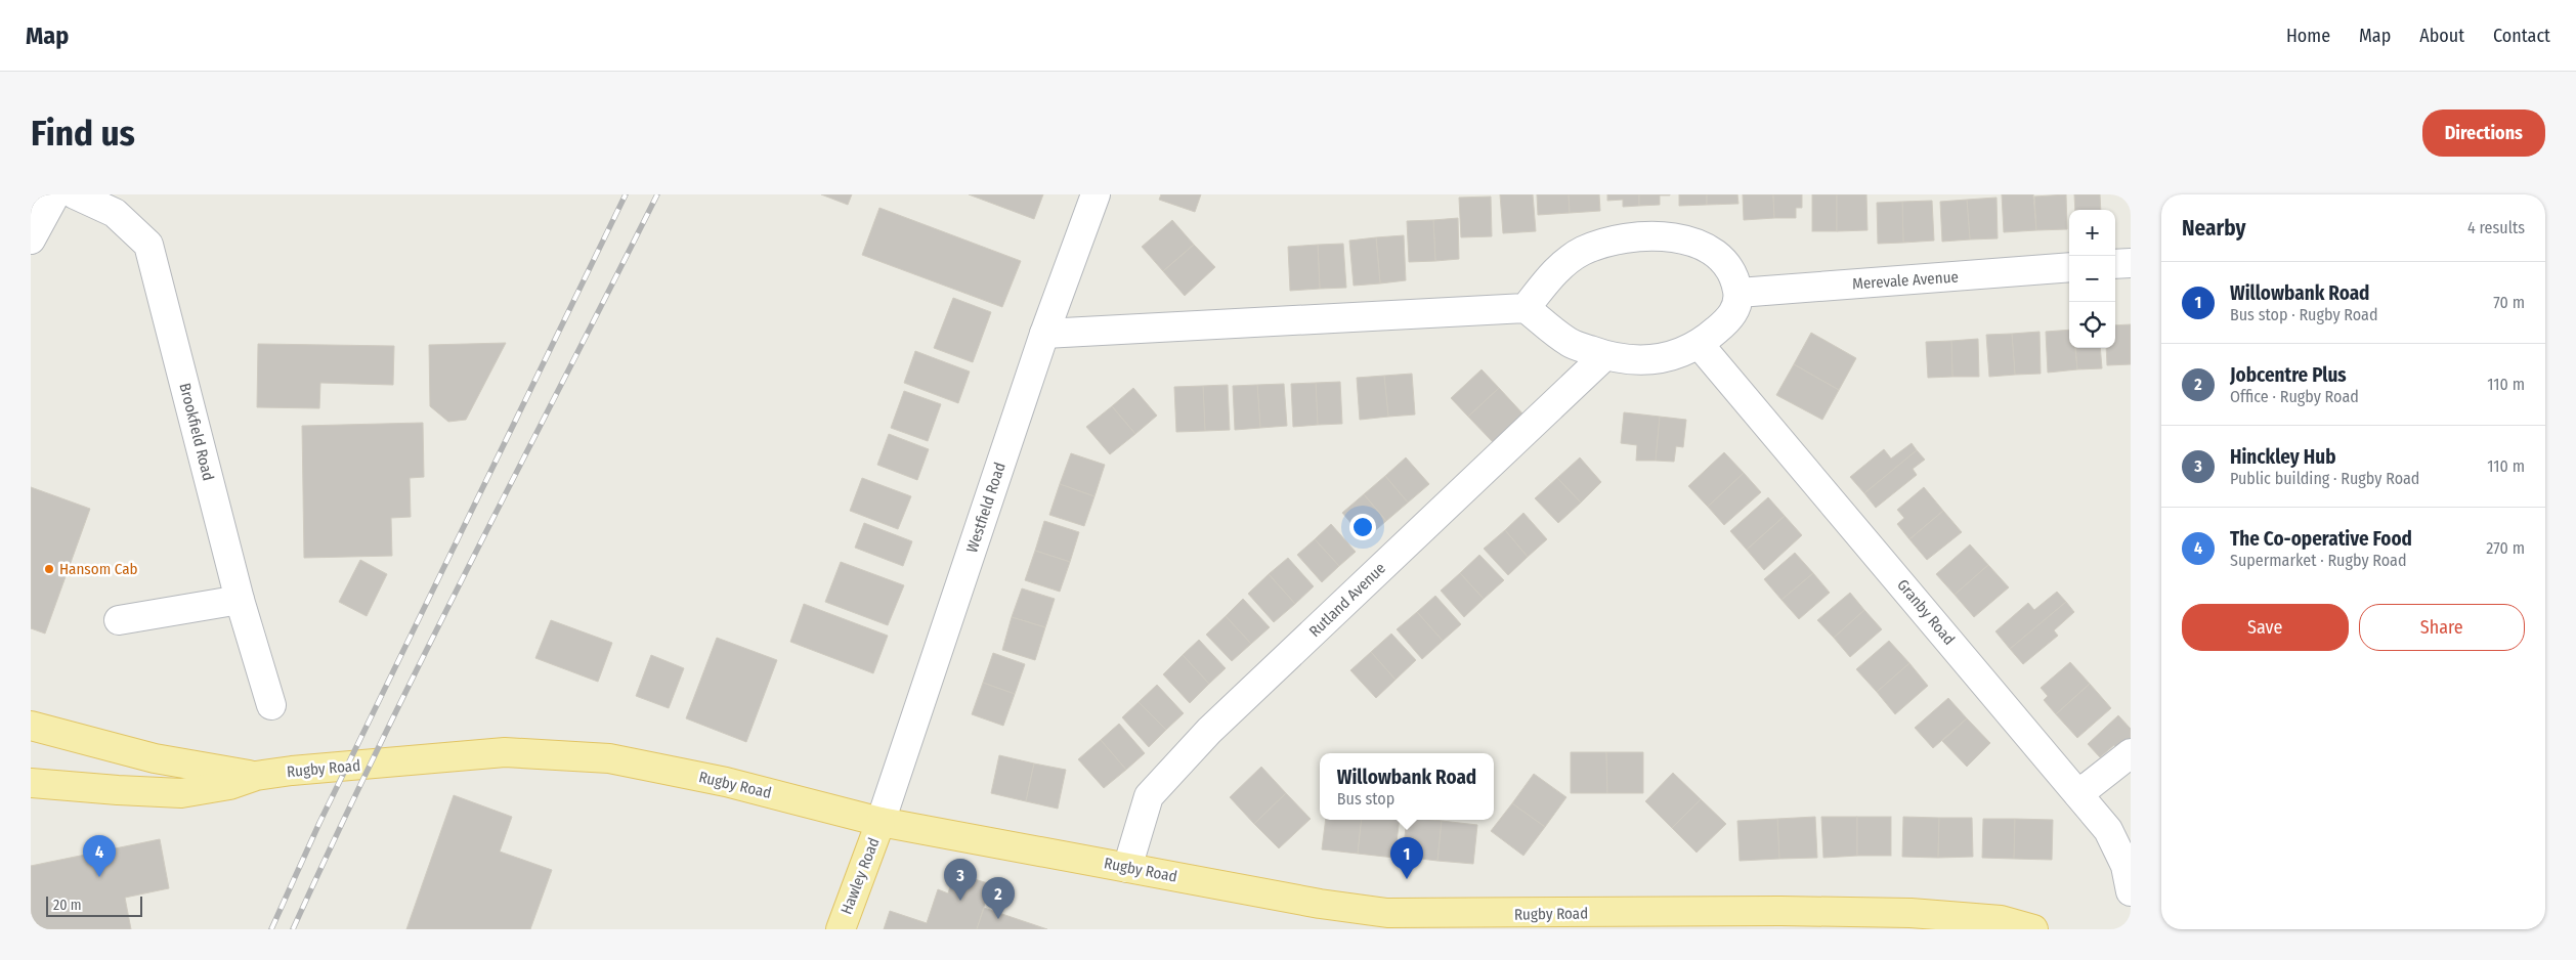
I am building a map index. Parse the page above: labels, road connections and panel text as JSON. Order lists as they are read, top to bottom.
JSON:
{
  "streets": {
    "main road": ["Rugby Road", "Hawley Road"],
    "street": [
      "Merevale Avenue",
      "Brookfield Road",
      "Westfield Road",
      "Rutland Avenue",
      "Granby Road"
    ]
  },
  "crossings": [
    ["Merevale Avenue", "Rutland Avenue"],
    ["Merevale Avenue", "Granby Road"],
    ["Westfield Road", "Rugby Road"],
    ["Westfield Road", "Hawley Road"],
    ["Rutland Avenue", "Granby Road"],
    ["Rutland Avenue", "Rugby Road"],
    ["Rugby Road", "Hawley Road"]
  ],
  "places": ["Hansom Cab"],
  "scale_bar": "20 m",
  "page": {
    "header": "Map",
    "nav": [
      "Home",
      "Map",
      "About",
      "Contact"
    ],
    "buttons": [
      "Directions",
      ["Save", "Share"]
    ],
    "title": "Find us",
    "heading": ["Nearby", "4 results"],
    "map_buttons": ["+", "−"],
    "list": [
      {
        "mark": "1",
        "name": "Willowbank Road",
        "note": "Bus stop · Rugby Road",
        "value": "70 m"
      },
      {
        "mark": "2",
        "name": "Jobcentre Plus",
        "note": "Office · Rugby Road",
        "value": "110 m"
      },
      {
        "mark": "3",
        "name": "Hinckley Hub",
        "note": "Public building · Rugby Road",
        "value": "110 m"
      },
      {
        "mark": "4",
        "name": "The Co-operative Food",
        "note": "Supermarket · Rugby Road",
        "value": "270 m"
      }
    ],
    "popup": ["Willowbank Road", "Bus stop"],
    "pins": [
      "4",
      "1",
      "3",
      "2"
    ],
    "scale": "20 m"
  }
}
